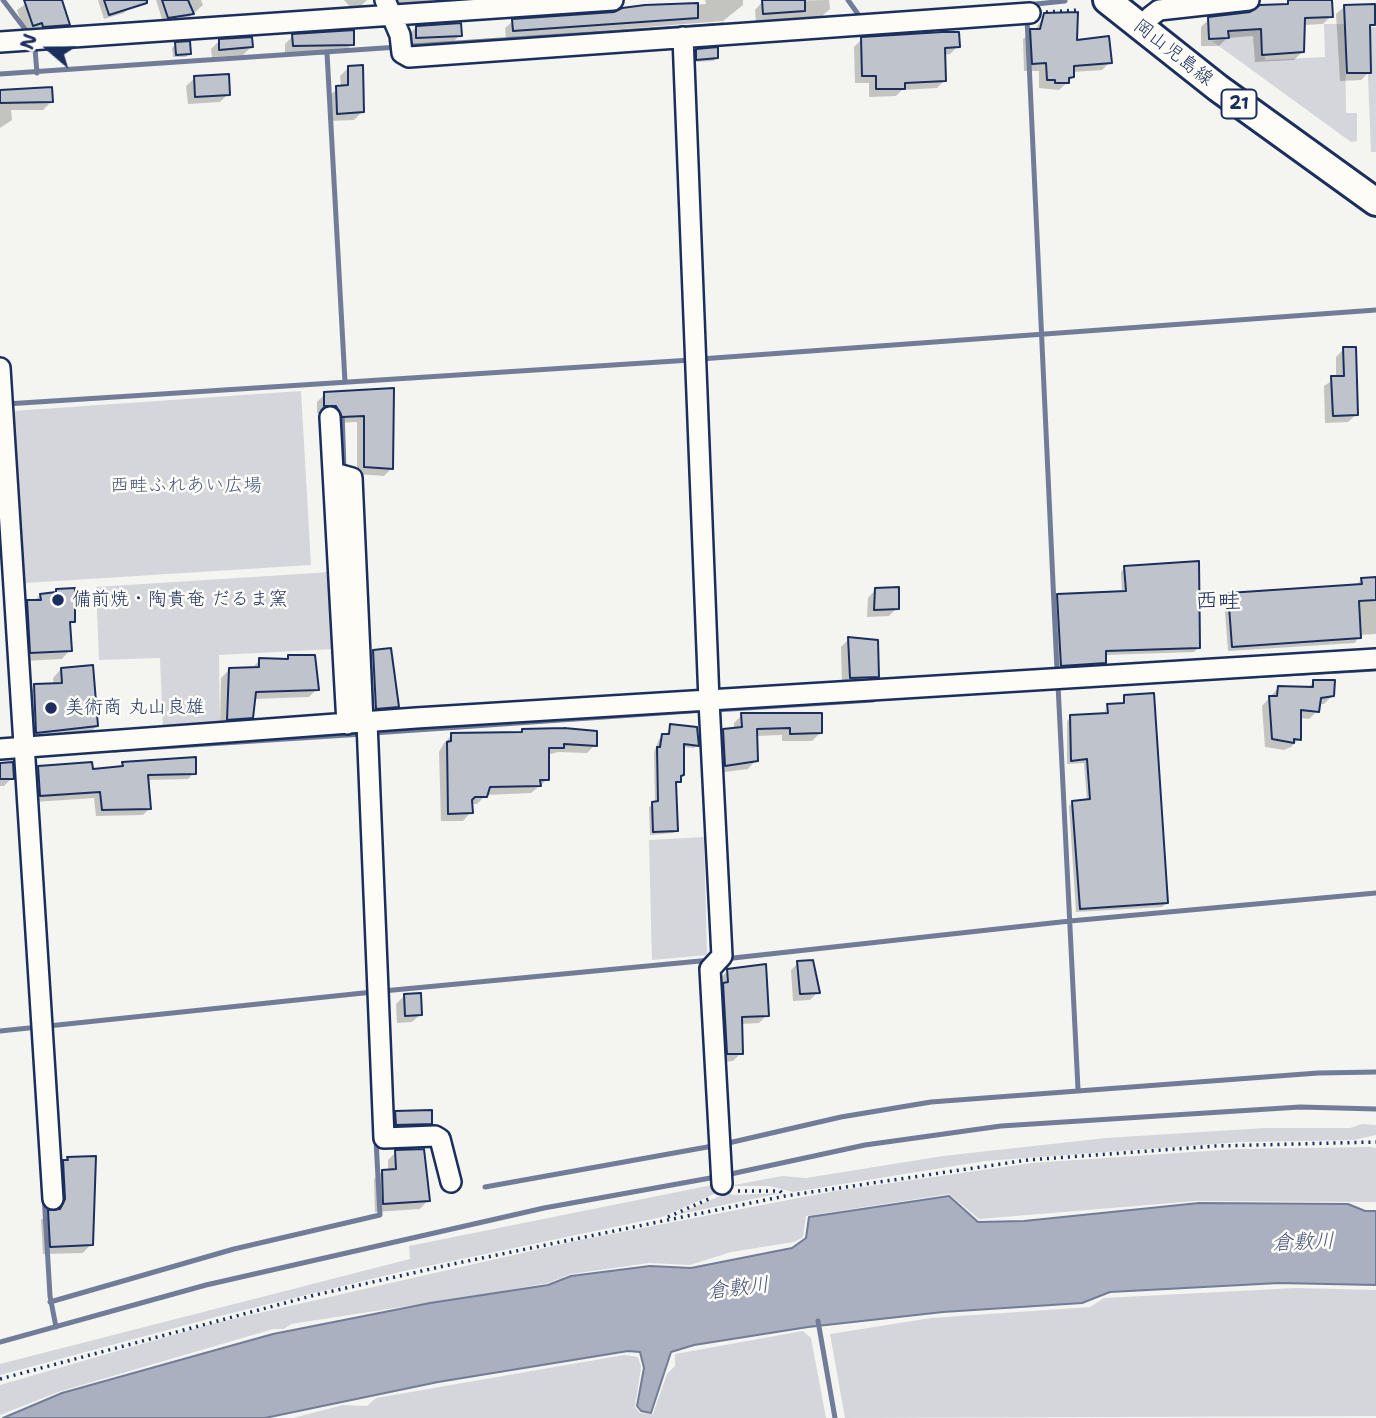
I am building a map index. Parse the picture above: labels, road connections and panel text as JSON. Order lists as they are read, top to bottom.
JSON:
{
  "streets": {
    "main road": ["岡山児島線", "21"]
  },
  "districts": ["西畦"],
  "water": ["倉敷川"],
  "parks": ["西畦ふれあい広場"],
  "places": ["備前焼・陶貴奄 だるま窯", "美術商 丸山良雄"],
  "north": "left"
}
